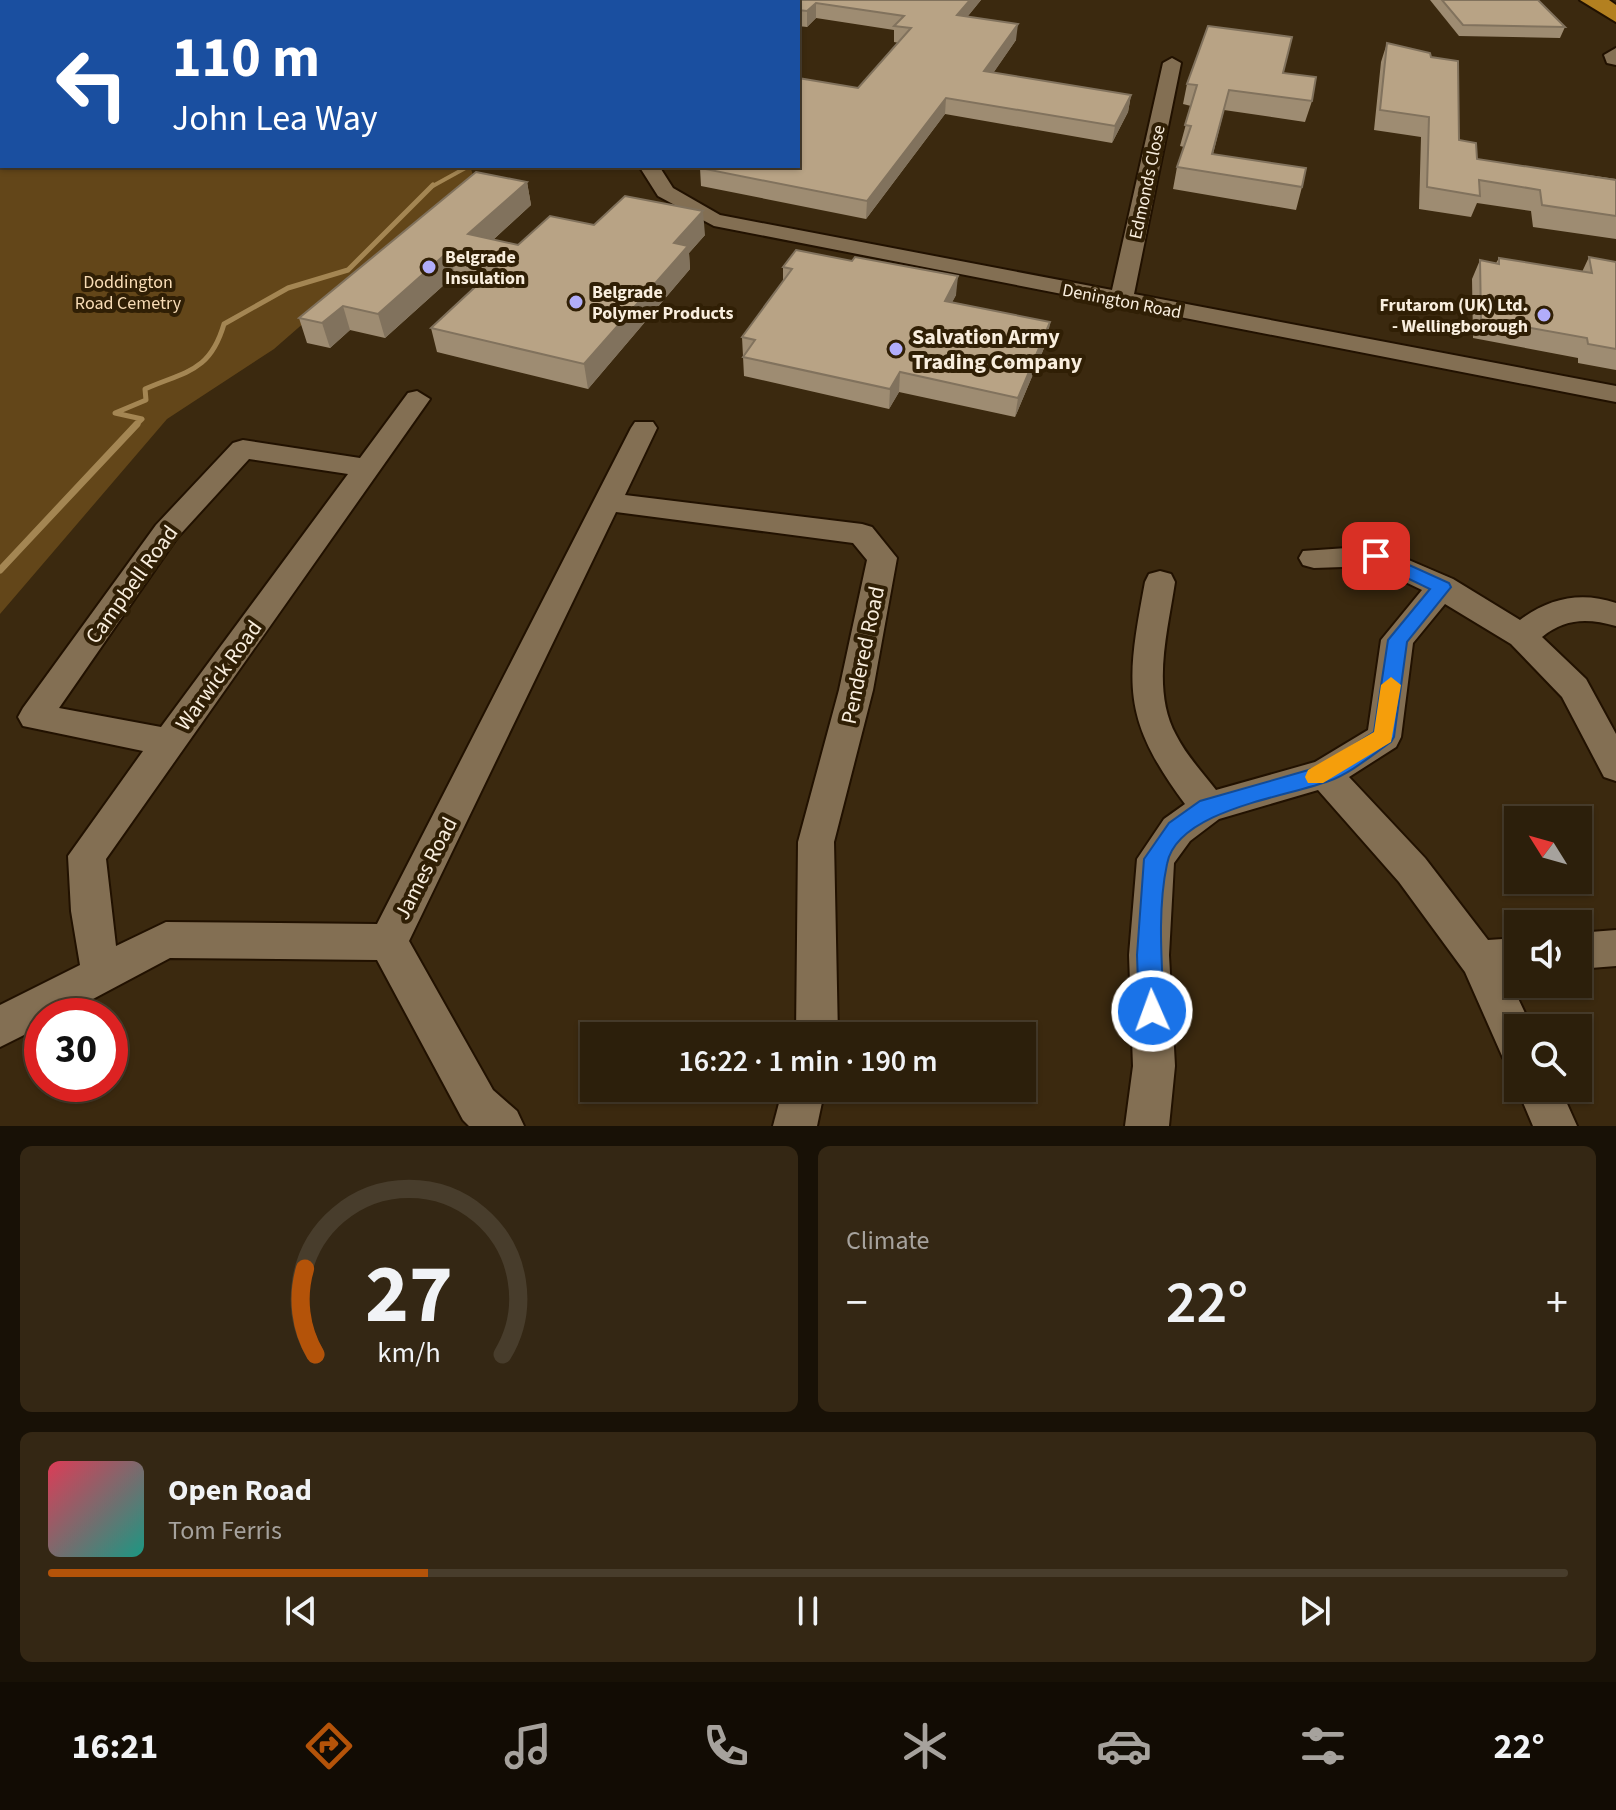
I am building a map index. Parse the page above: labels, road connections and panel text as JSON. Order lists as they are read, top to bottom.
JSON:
{
  "streets": {
    "street": [
      "Edmonds Close",
      "Denington Road",
      "Campbell Road",
      "Pendered Road",
      "Warwick Road",
      "James Road"
    ]
  },
  "crossings": [
    ["Edmonds Close", "Denington Road"],
    ["Campbell Road", "Warwick Road"],
    ["Pendered Road", "James Road"],
    ["Warwick Road", "James Road"]
  ],
  "parks": ["Doddington Road Cemetry"],
  "places": [
    "Belgrade Insulation",
    "Belgrade Polymer Products",
    "Frutarom (UK) Ltd. - Wellingborough",
    "Salvation Army Trading Company"
  ],
  "north": "top left",
  "page": {
    "turn": ["110 m", "John Lea Way"],
    "limit": "30",
    "trip": "16:22 · 1 min · 190 m",
    "tile": "Climate",
    "heat": ["−", "22°", "+"],
    "song": ["Open Road", "Tom Ferris"],
    "tabs": ["16:21", "22°"],
    "gauge": ["27", "km/h"]
  }
}
